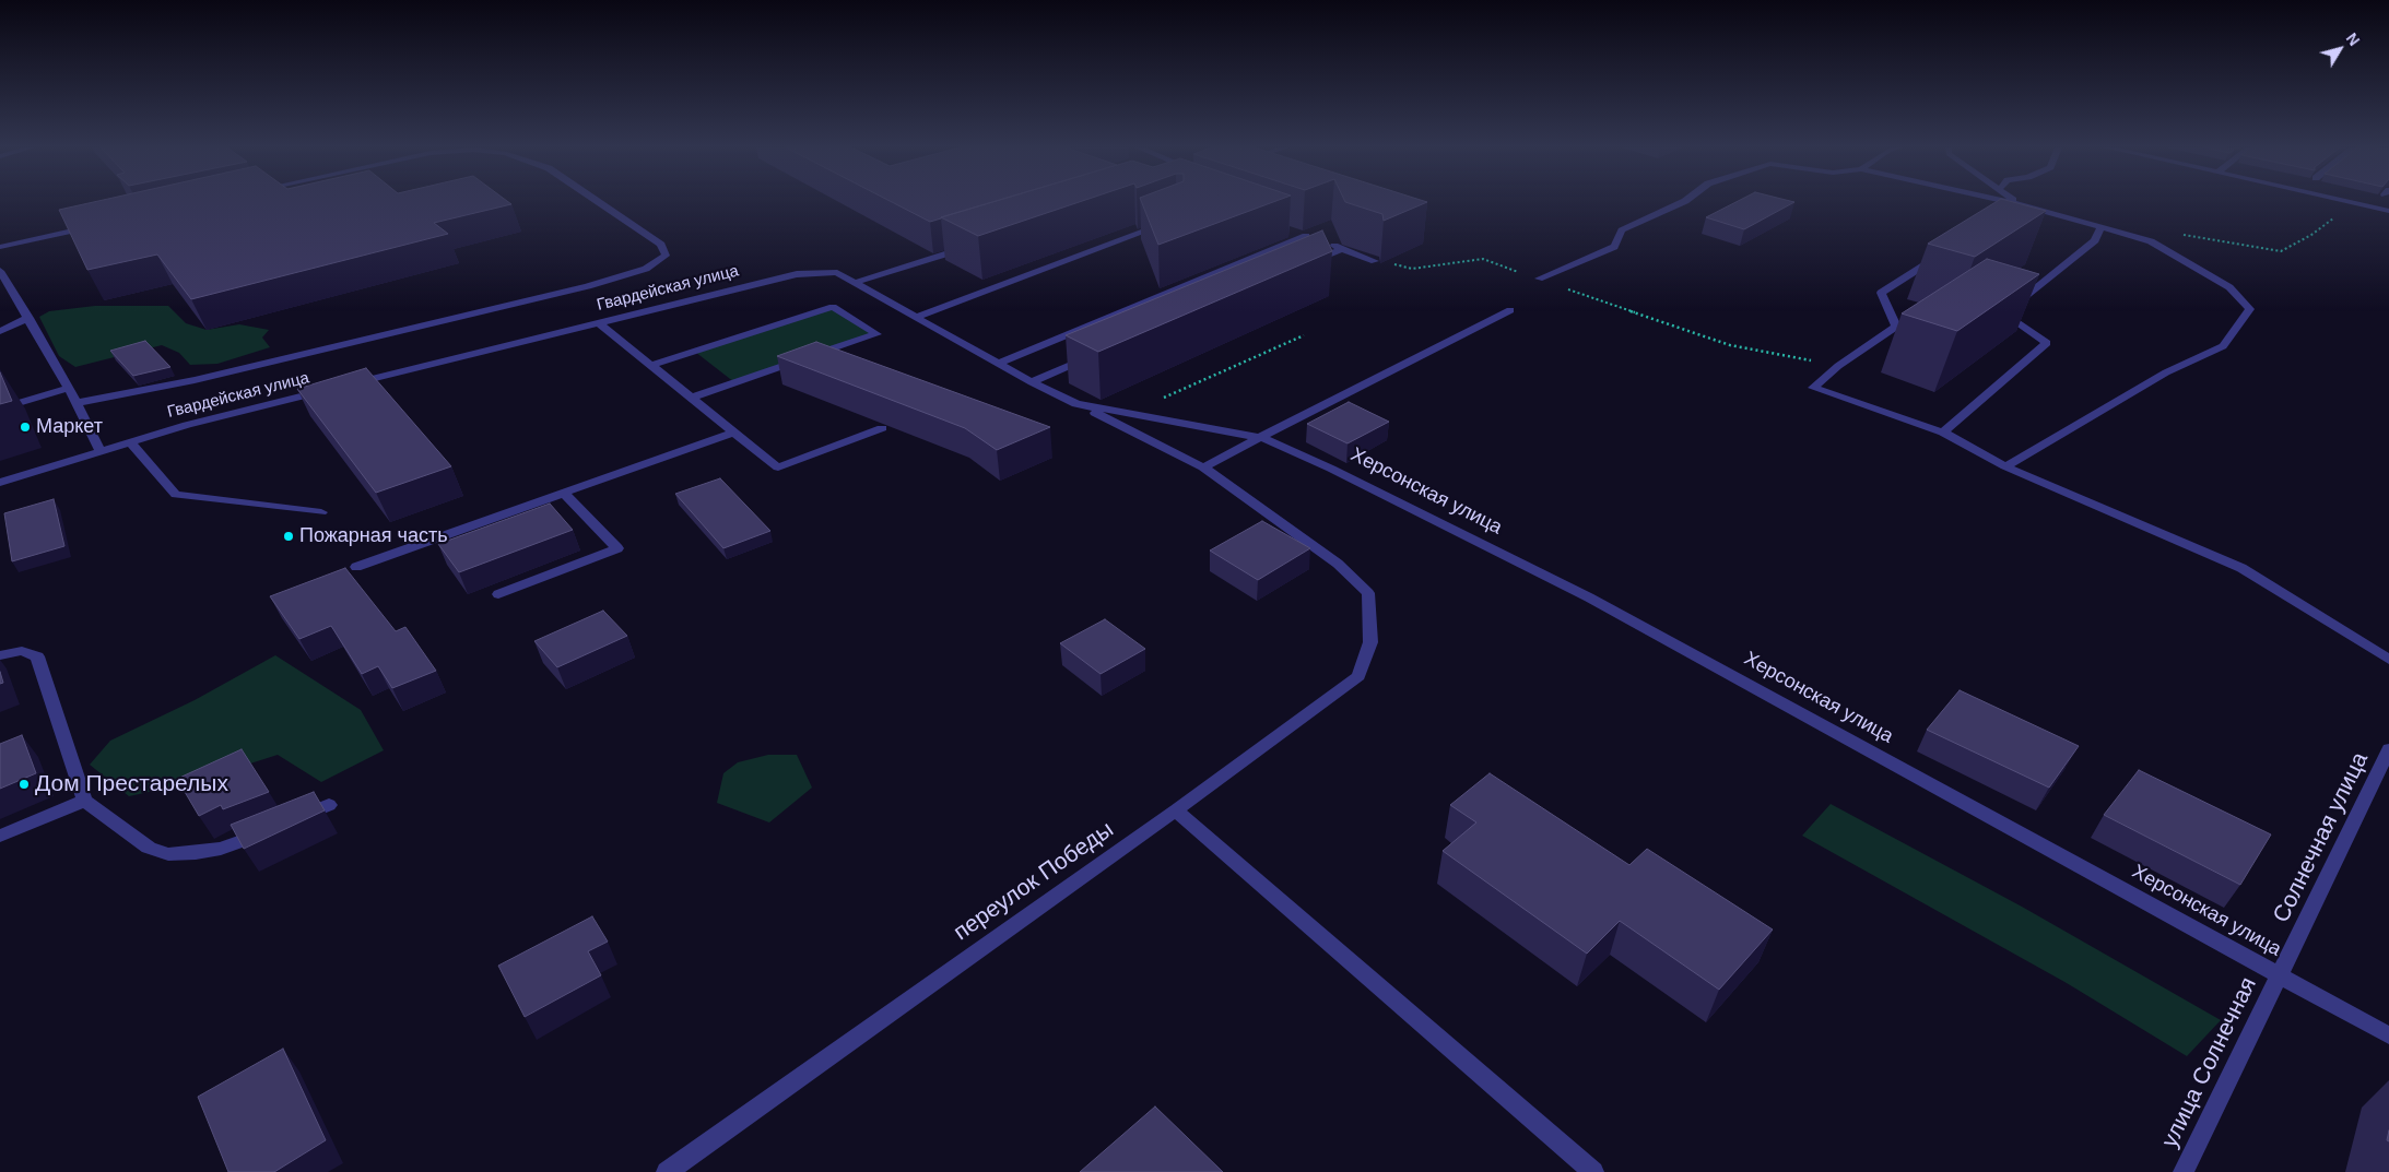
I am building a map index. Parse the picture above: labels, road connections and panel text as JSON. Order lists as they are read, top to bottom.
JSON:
{
  "streets": {
    "street": [
      "Гвардейская улица",
      "Херсонская улица",
      "Солнечная улица",
      "переулок Победы",
      "улица Солнечная"
    ]
  },
  "crossings": [
    ["Гвардейская улица", "Херсонская улица"],
    ["Херсонская улица", "Солнечная улица"],
    ["Херсонская улица", "улица Солнечная"],
    ["Солнечная улица", "улица Солнечная"]
  ],
  "places": ["Маркет", "Пожарная часть", "Дом Престарелых"],
  "north": "top right"
}
